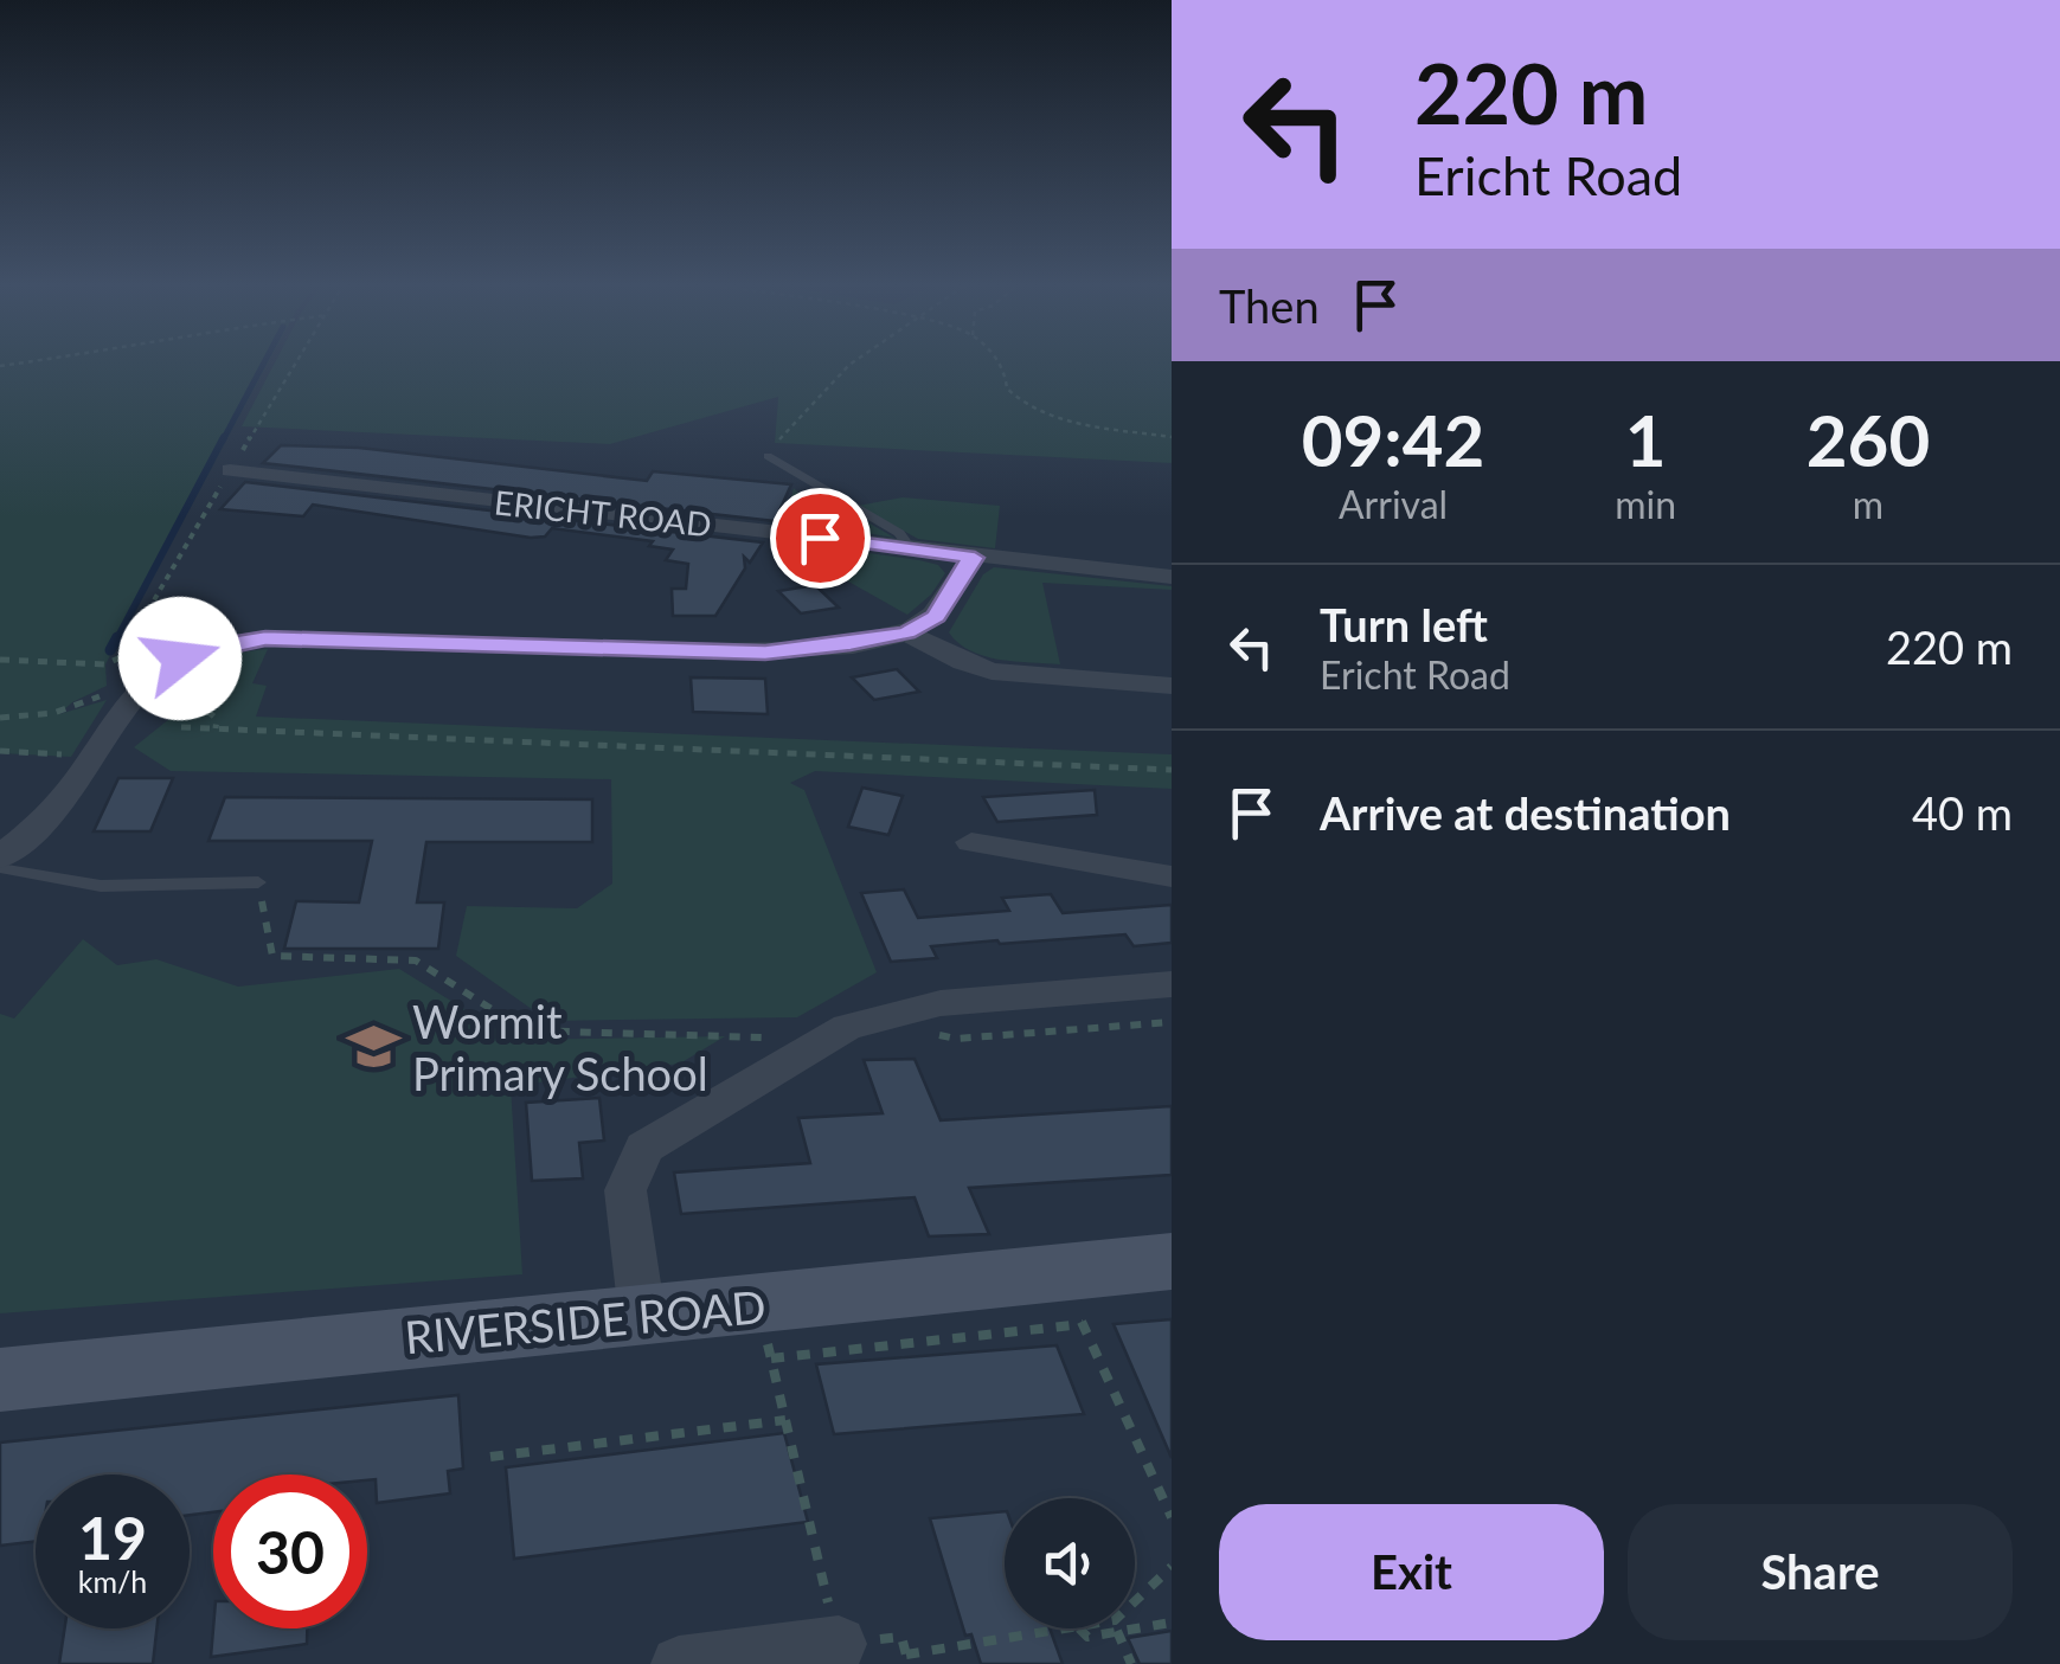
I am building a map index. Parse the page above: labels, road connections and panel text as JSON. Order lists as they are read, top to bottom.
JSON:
{
  "streets": {
    "main road": ["RIVERSIDE ROAD"],
    "street": ["ERICHT ROAD"]
  },
  "places": {
    "school or university": ["Wormit Primary School"]
  },
  "page": {
    "turn": ["220 m", "Ericht Road"],
    "then": "Then",
    "eta": [
      "09:42",
      "Arrival",
      "1",
      "min",
      "260",
      "m"
    ],
    "list": [
      {
        "name": "Turn left",
        "note": "Ericht Road",
        "value": "220 m"
      },
      {
        "name": "Arrive at destination",
        "value": "40 m"
      }
    ],
    "speed": "19 km/h",
    "limit": "30",
    "buttons": ["Exit", "Share"]
  }
}
